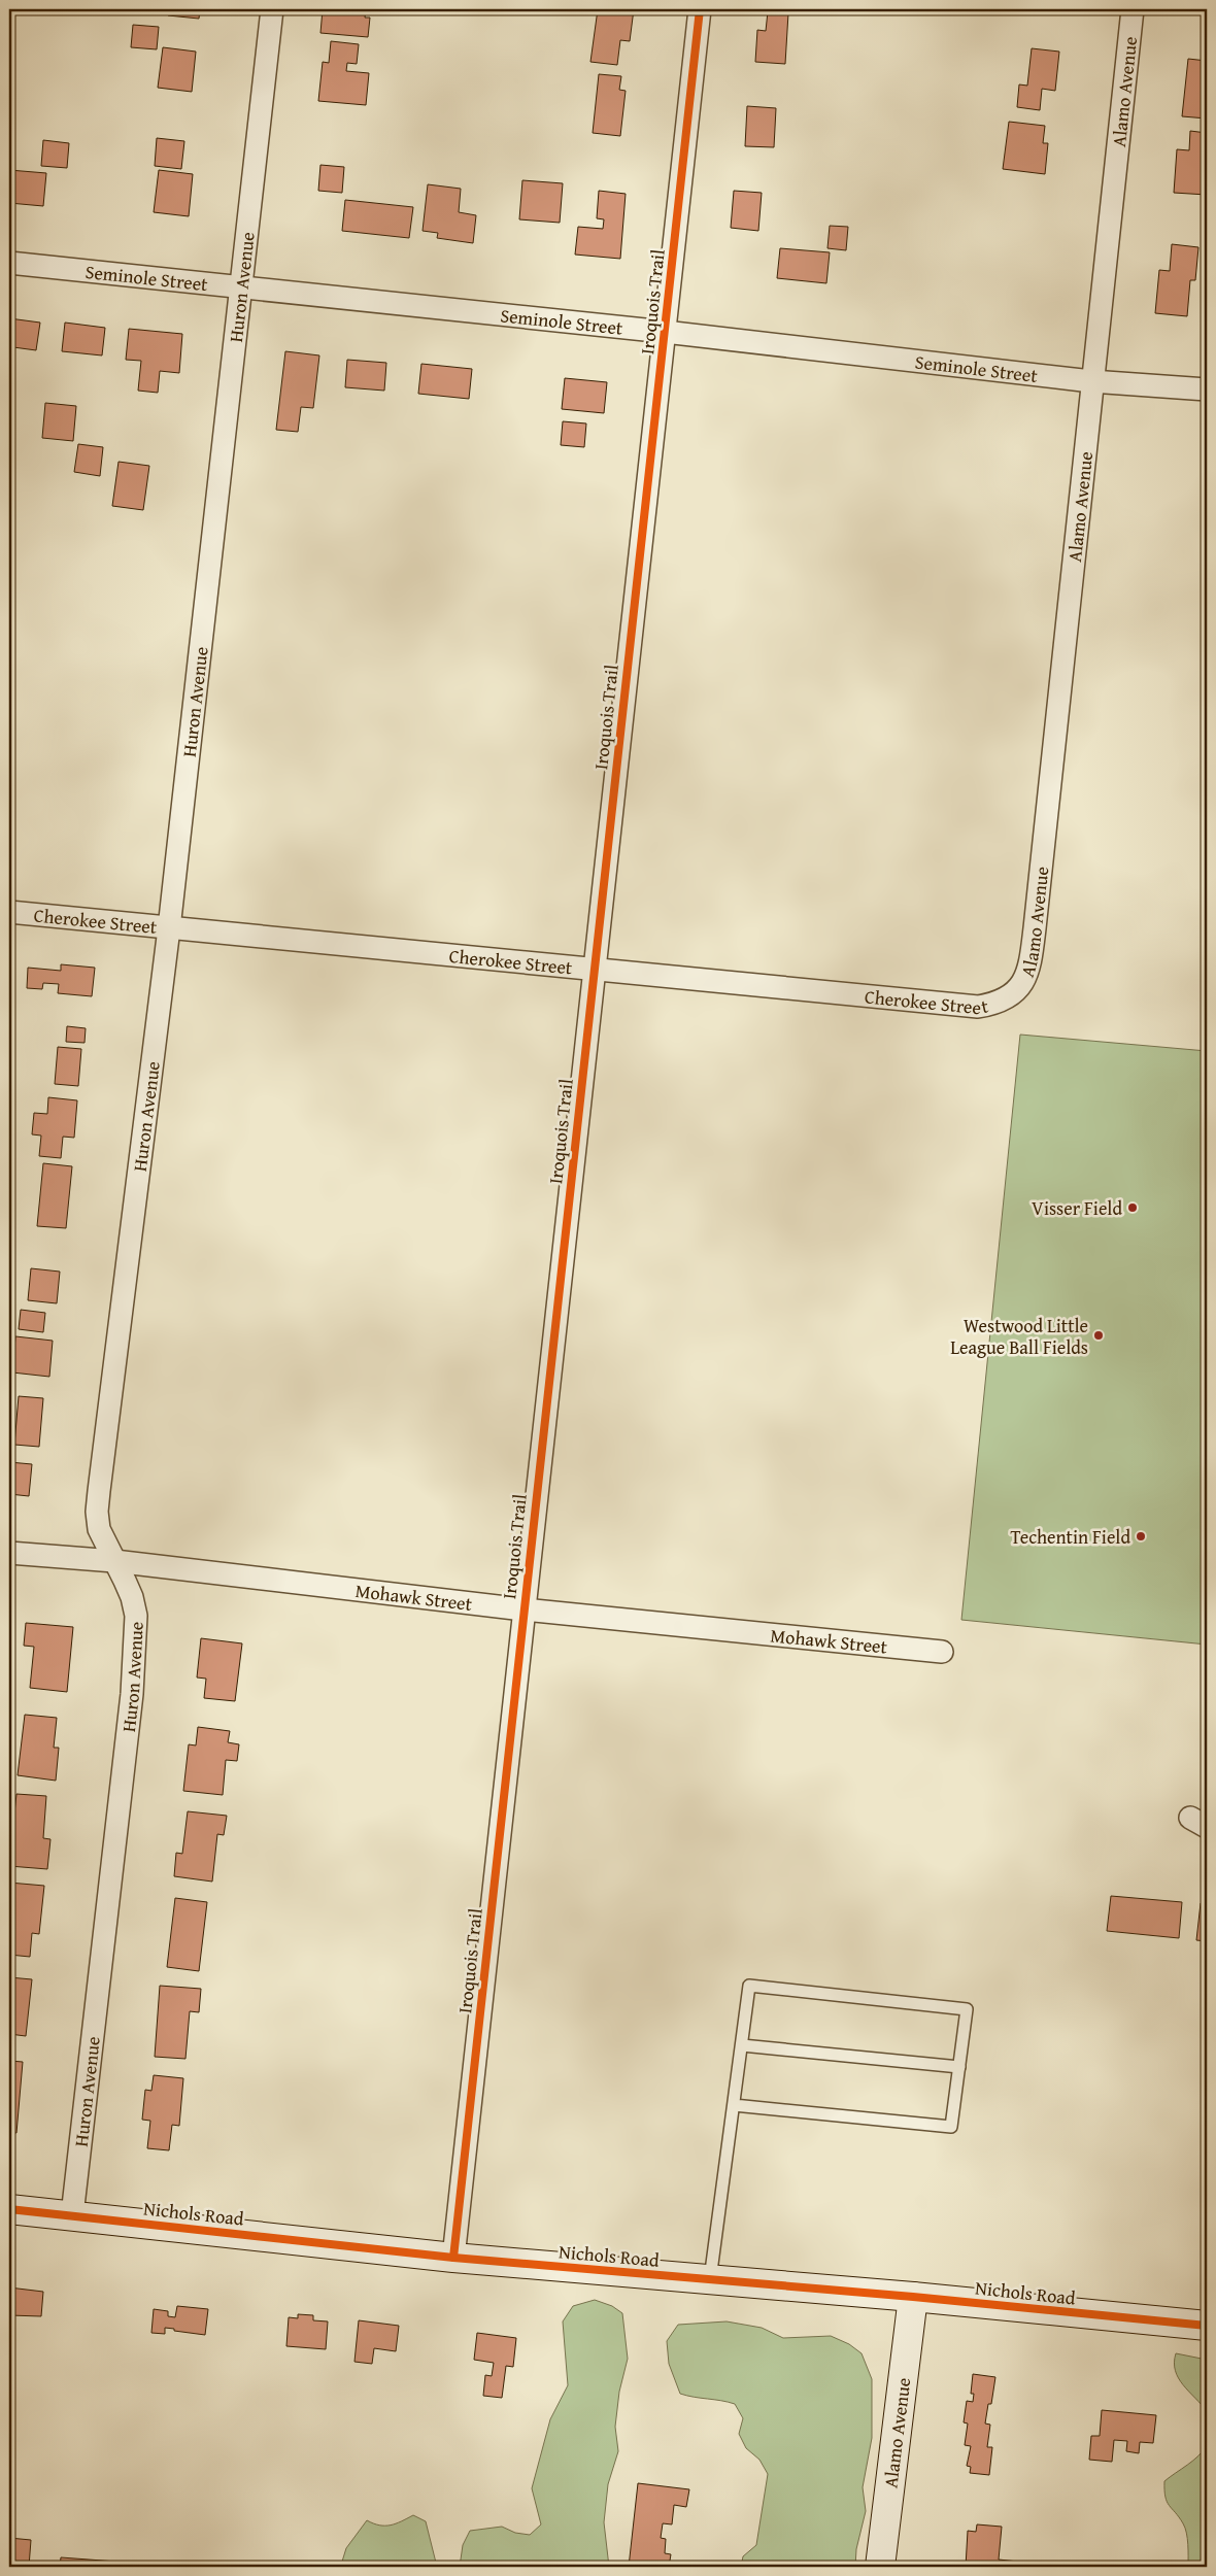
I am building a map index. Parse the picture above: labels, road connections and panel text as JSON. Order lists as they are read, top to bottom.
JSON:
{
  "streets": {
    "street": [
      "Alamo Avenue",
      "Seminole Street",
      "Huron Avenue",
      "Iroquois Trail",
      "Cherokee Street",
      "Mohawk Street",
      "Nichols Road"
    ]
  },
  "crossings": [
    ["Alamo Avenue", "Seminole Street"],
    ["Alamo Avenue", "Cherokee Street"],
    ["Alamo Avenue", "Nichols Road"],
    ["Seminole Street", "Huron Avenue"],
    ["Seminole Street", "Iroquois Trail"],
    ["Huron Avenue", "Cherokee Street"],
    ["Huron Avenue", "Mohawk Street"],
    ["Huron Avenue", "Nichols Road"],
    ["Iroquois Trail", "Cherokee Street"],
    ["Iroquois Trail", "Mohawk Street"],
    ["Iroquois Trail", "Nichols Road"]
  ],
  "places": ["Visser Field", "Westwood Little League Ball Fields", "Techentin Field"]
}
